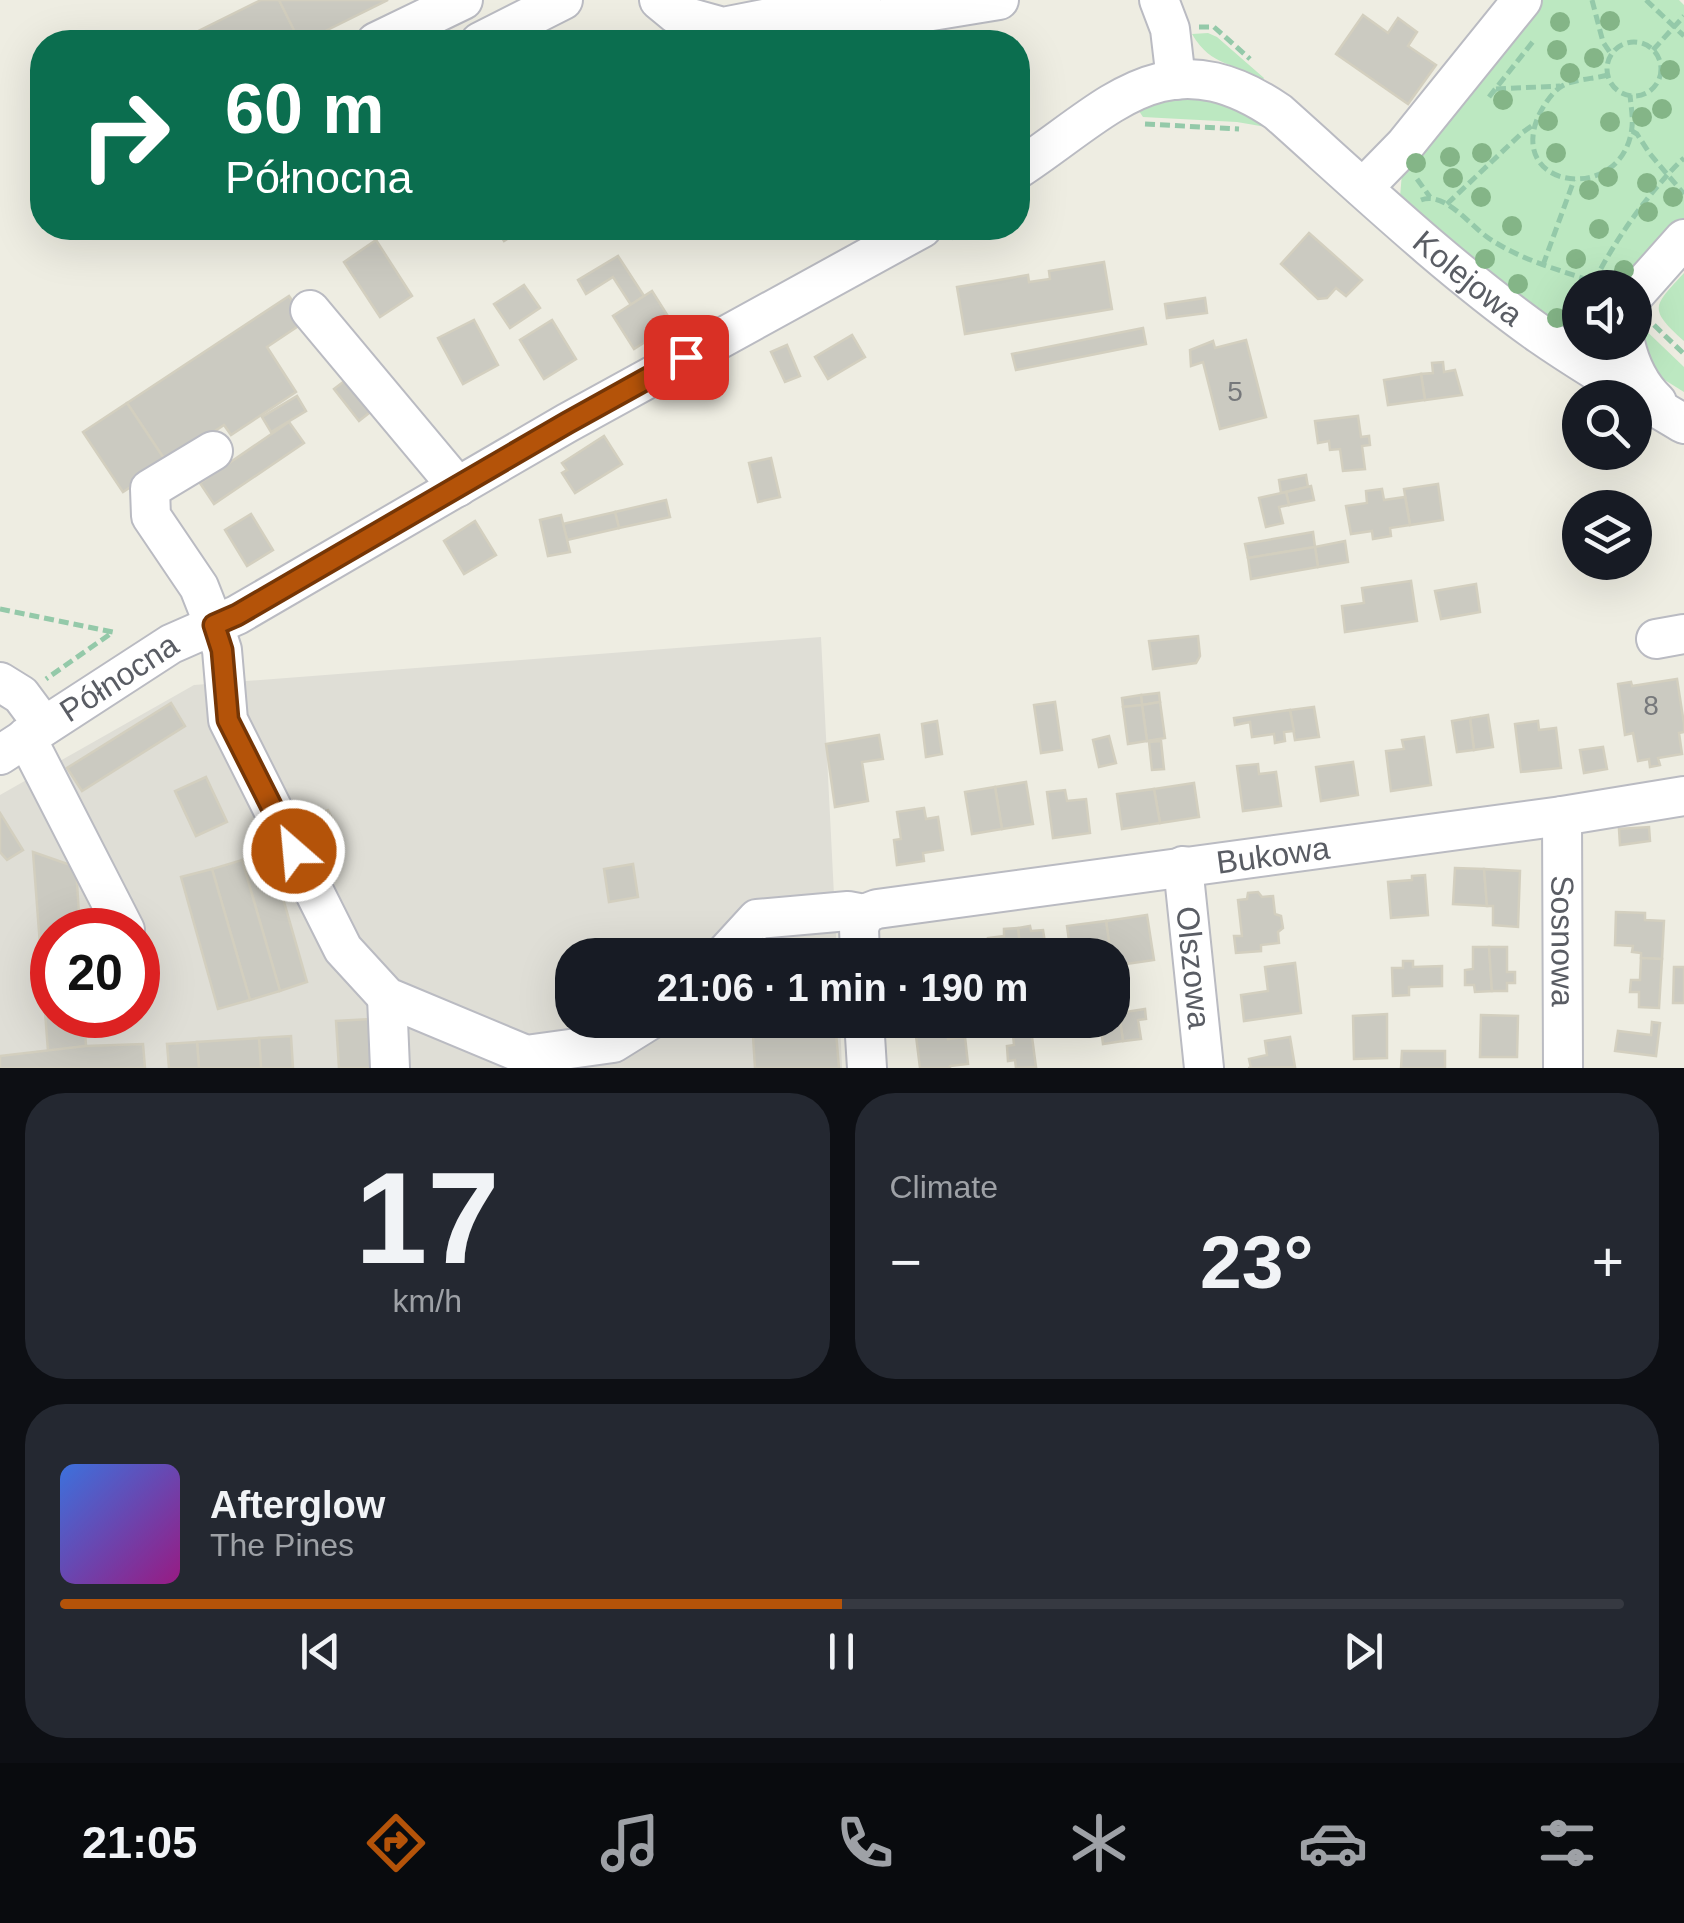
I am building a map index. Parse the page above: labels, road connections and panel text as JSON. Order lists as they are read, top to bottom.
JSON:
{
  "streets": {
    "street": [
      "Kolejowa",
      "Północna",
      "Bukowa",
      "Sosnowa",
      "Olszowa"
    ]
  },
  "crossings": [
    ["Bukowa", "Sosnowa"],
    ["Bukowa", "Olszowa"]
  ],
  "house_numbers": ["5", "8"],
  "page": {
    "turn": ["60 m", "Północna"],
    "limit": "20",
    "trip": "21:06 · 1 min · 190 m",
    "tile": [
      ["17", "km/h"],
      "Climate"
    ],
    "heat": ["−", "23°", "+"],
    "song": ["Afterglow", "The Pines"],
    "tabs": "21:05"
  }
}
